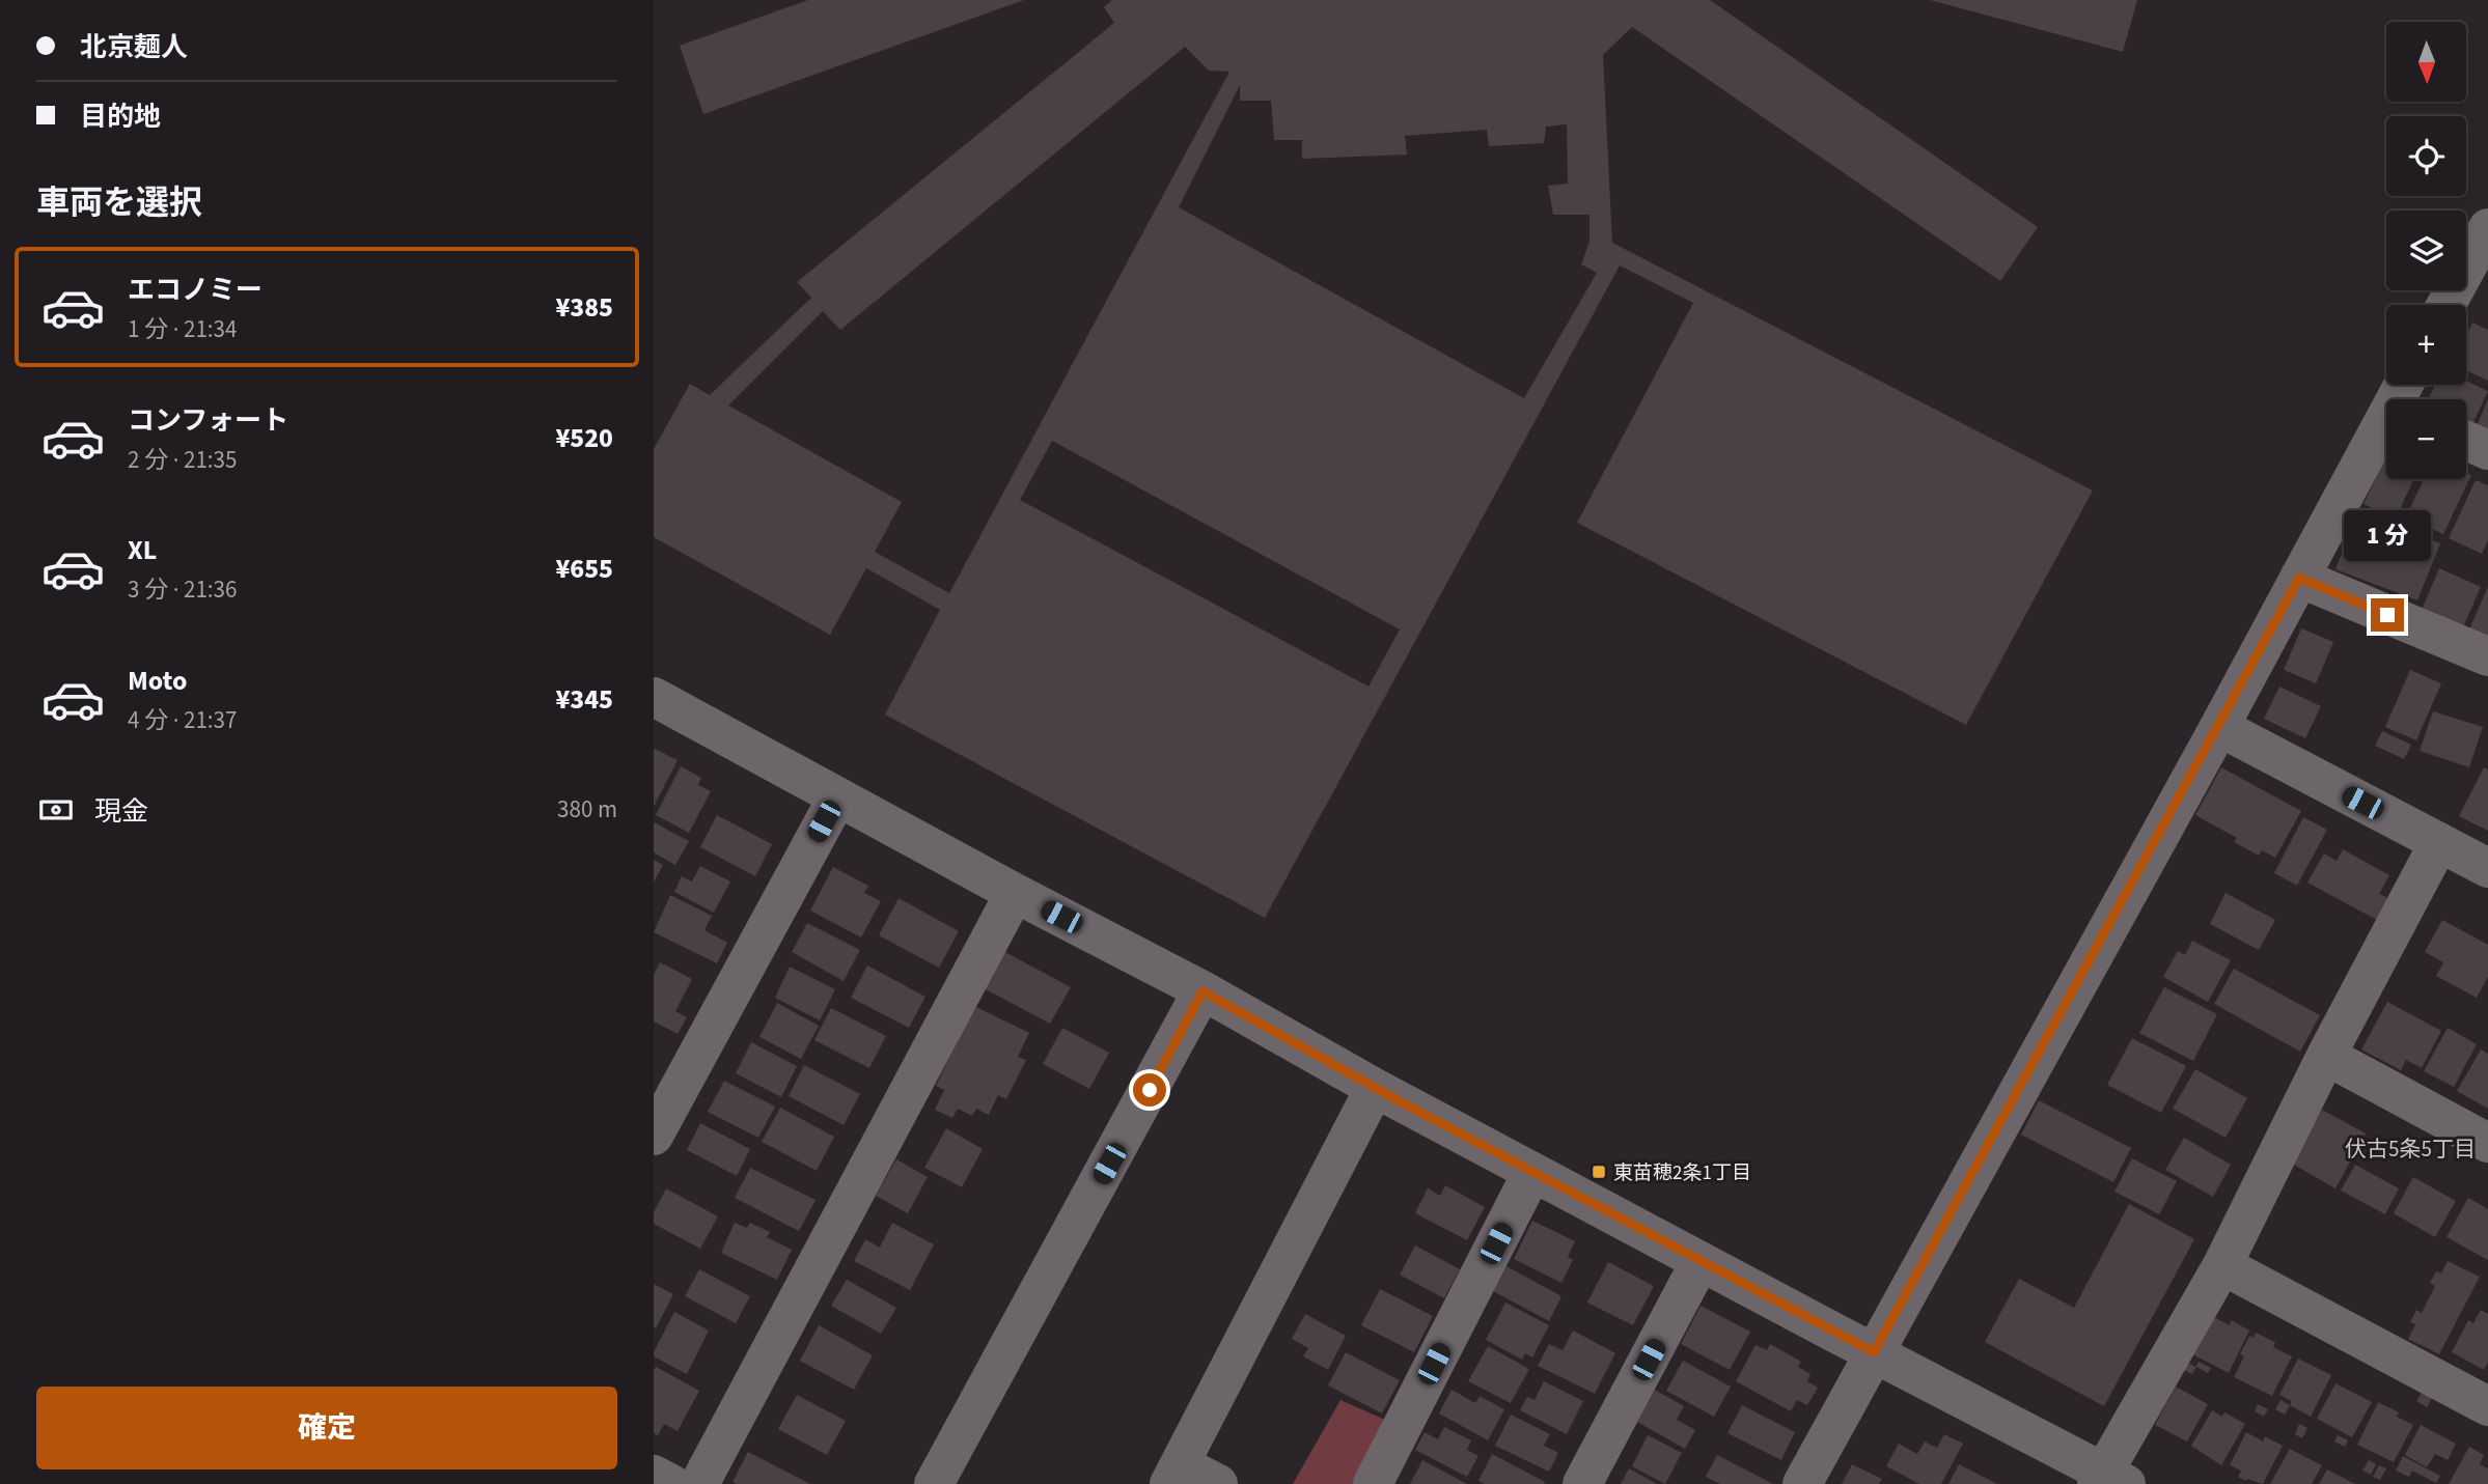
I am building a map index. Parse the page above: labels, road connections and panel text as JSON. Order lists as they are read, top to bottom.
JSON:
{
  "districts": ["伏古5条5丁目"],
  "places": {
    "transit": ["東苗穂2条1丁目"]
  },
  "north": "bottom",
  "page": {
    "banner": ["北京麺人", "目的地"],
    "map_buttons": ["+", "−"],
    "heading": "車両を選択",
    "list": [
      {
        "name": "エコノミー",
        "note": "1 分 · 21:34",
        "value": "¥385"
      },
      {
        "name": "コンフォート",
        "note": "2 分 · 21:35",
        "value": "¥520"
      },
      {
        "name": "XL",
        "note": "3 分 · 21:36",
        "value": "¥655"
      },
      {
        "name": "Moto",
        "note": "4 分 · 21:37",
        "value": "¥345"
      }
    ],
    "bubble": "1 分",
    "pay": ["現金", "380 m"],
    "buttons": "確定"
  }
}
